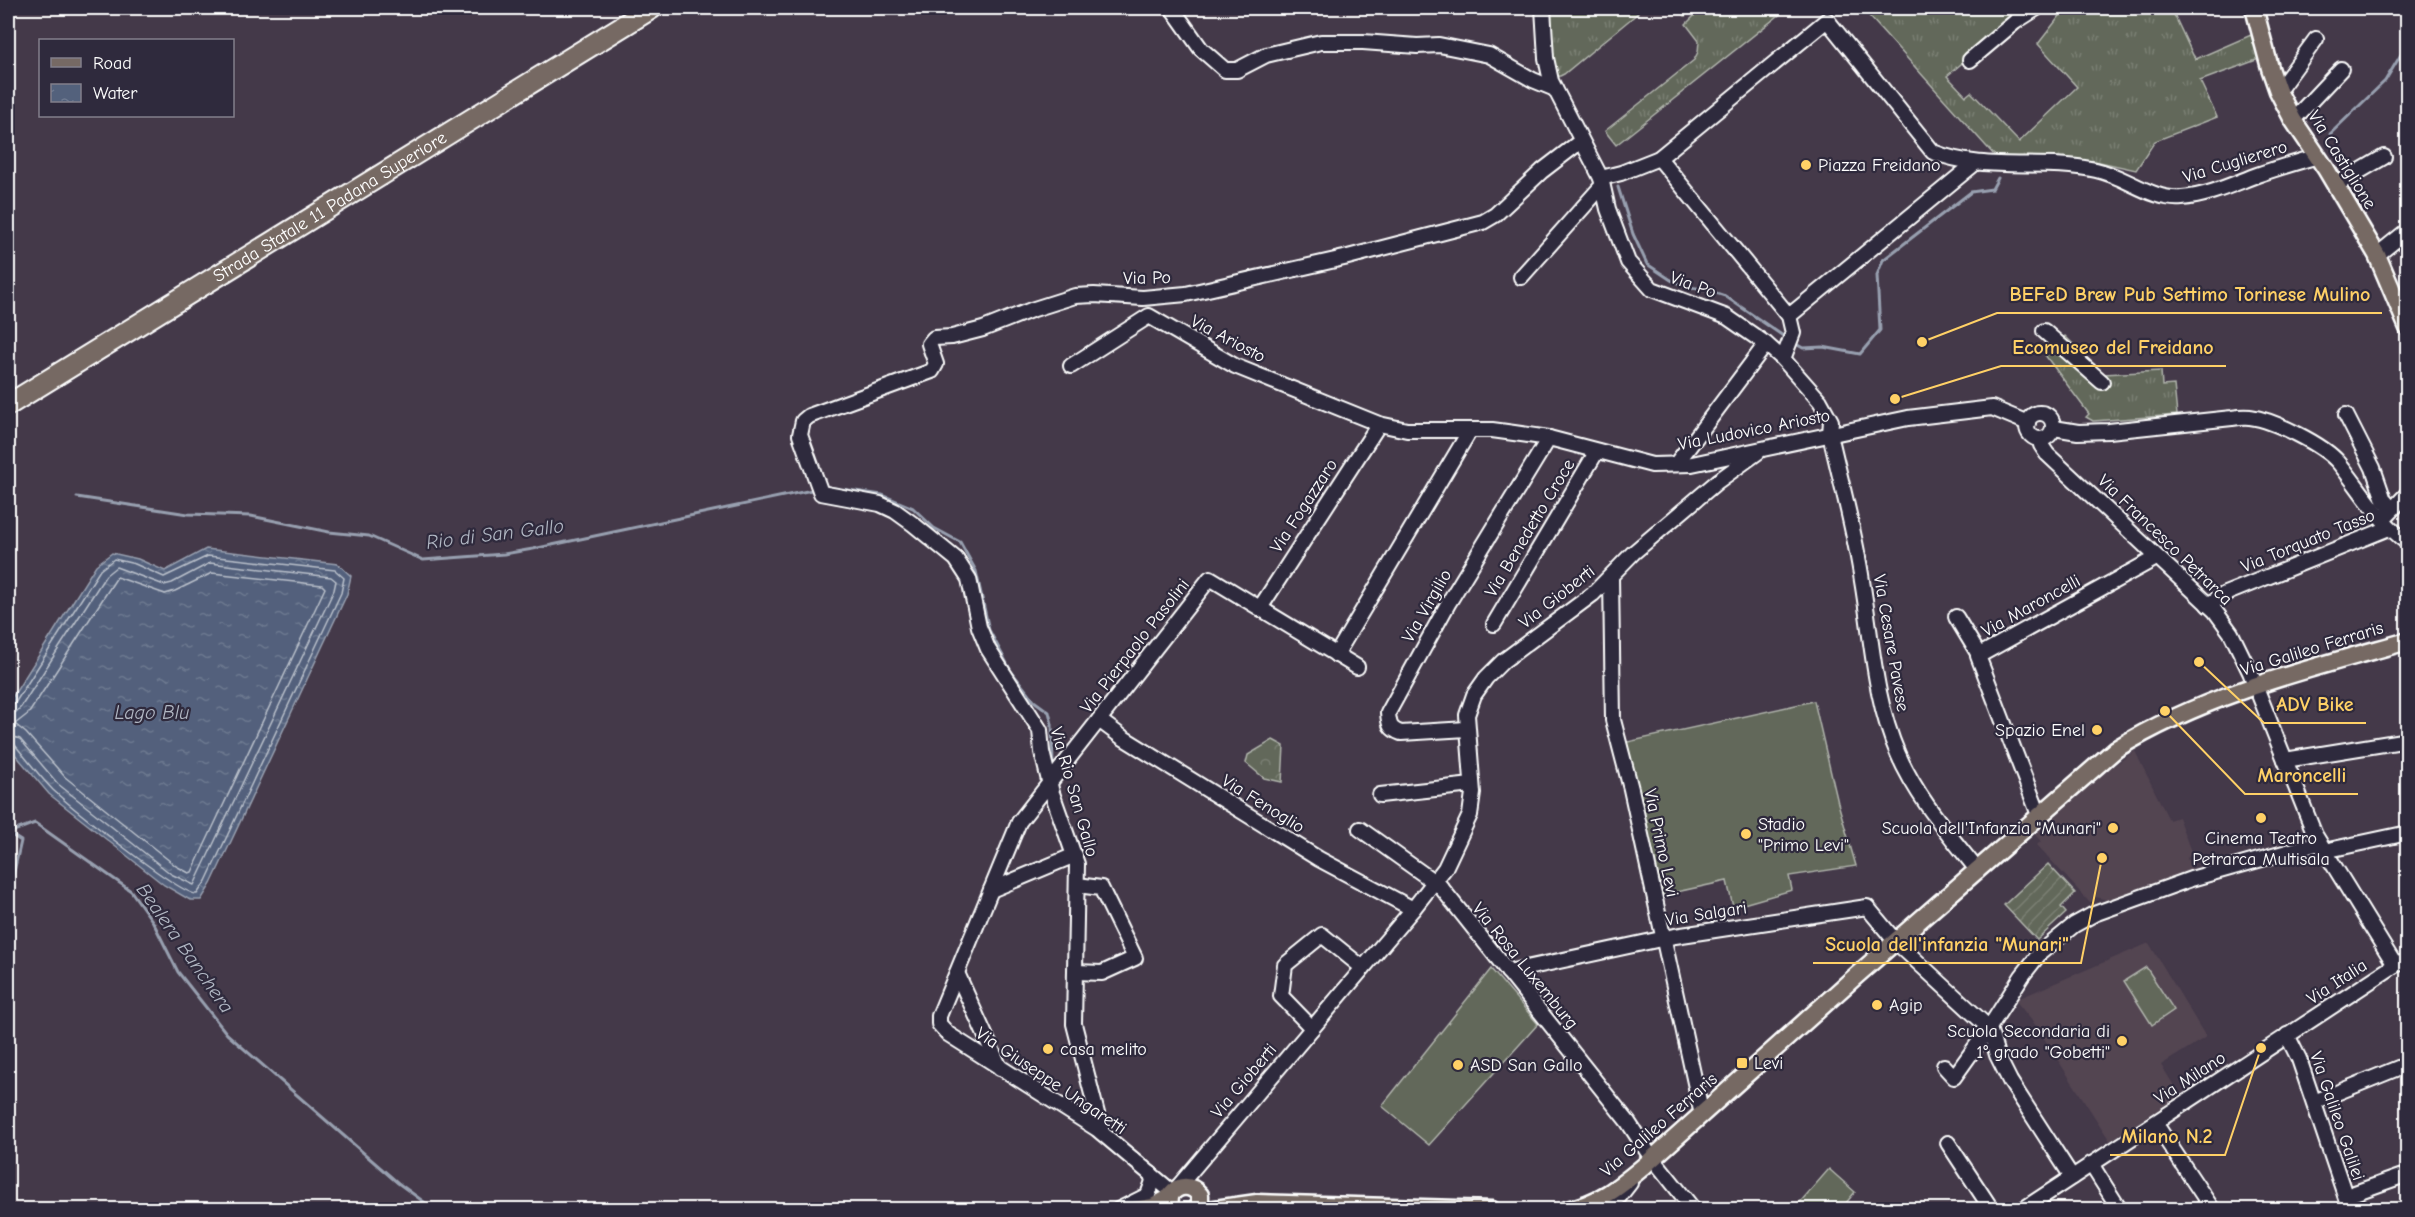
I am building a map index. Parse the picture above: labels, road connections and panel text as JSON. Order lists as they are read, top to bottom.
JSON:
{
  "streets": {
    "highway": ["Strada Statale 11 Padana Superiore"],
    "main road": ["Via Castiglione", "Via Galileo Ferraris"],
    "street": [
      "Via Cuglierero",
      "Via Po",
      "Via Ariosto",
      "Via Ludovico Ariosto",
      "Via Fogazzaro",
      "Via Benedetto Croce",
      "Via Francesco Petrarca",
      "Via Torquato Tasso",
      "Via Gioberti",
      "Via Virgilio",
      "Via Maroncelli",
      "Via Cesare Pavese",
      "Via Pierpaolo Pasolini",
      "Via Rio San Gallo",
      "Via Fenoglio",
      "Via Primo Levi",
      "Via Salgari",
      "Via Rosa Luxemburg",
      "Via Italia",
      "Via Milano",
      "Via Giuseppe Ungaretti",
      "Via Galileo Galilei"
    ]
  },
  "crossings": [
    ["Via Castiglione", "Via Cuglierero"],
    ["Via Po", "Via Ludovico Ariosto"],
    ["Via Po", "Via Cesare Pavese"],
    ["Via Po", "Via Rio San Gallo"],
    ["Via Ariosto", "Via Ludovico Ariosto"],
    ["Via Ariosto", "Via Fogazzaro"],
    ["Via Ludovico Ariosto", "Via Fogazzaro"],
    ["Via Ludovico Ariosto", "Via Benedetto Croce"],
    ["Via Ludovico Ariosto", "Via Francesco Petrarca"],
    ["Via Ludovico Ariosto", "Via Gioberti"],
    ["Via Ludovico Ariosto", "Via Virgilio"],
    ["Via Ludovico Ariosto", "Via Cesare Pavese"],
    ["Via Fogazzaro", "Via Pierpaolo Pasolini"],
    ["Via Francesco Petrarca", "Via Torquato Tasso"],
    ["Via Francesco Petrarca", "Via Maroncelli"],
    ["Via Francesco Petrarca", "Via Galileo Ferraris"],
    ["Via Francesco Petrarca", "Via Italia"],
    ["Via Gioberti", "Via Virgilio"],
    ["Via Gioberti", "Via Fenoglio"],
    ["Via Gioberti", "Via Primo Levi"],
    ["Via Gioberti", "Via Rosa Luxemburg"],
    ["Via Gioberti", "Via Giuseppe Ungaretti"],
    ["Via Maroncelli", "Via Galileo Ferraris"],
    ["Via Cesare Pavese", "Via Galileo Ferraris"],
    ["Via Pierpaolo Pasolini", "Via Rio San Gallo"],
    ["Via Pierpaolo Pasolini", "Via Fenoglio"],
    ["Via Pierpaolo Pasolini", "Via Giuseppe Ungaretti"],
    ["Via Galileo Ferraris", "Via Primo Levi"],
    ["Via Galileo Ferraris", "Via Salgari"],
    ["Via Galileo Ferraris", "Via Rosa Luxemburg"],
    ["Via Rio San Gallo", "Via Giuseppe Ungaretti"],
    ["Via Primo Levi", "Via Salgari"],
    ["Via Salgari", "Via Rosa Luxemburg"],
    ["Via Italia", "Via Milano"],
    ["Via Italia", "Via Galileo Galilei"],
    ["Via Milano", "Via Galileo Galilei"]
  ],
  "water": ["Rio di San Gallo", "Lago Blu", "Bealera Banchera"],
  "places": {
    "other": [
      "Piazza Freidano",
      "BEFeD Brew Pub Settimo Torinese Mulino",
      "Ecomuseo del Freidano",
      "ADV Bike",
      "Maroncelli",
      "Spazio Enel",
      "Cinema Teatro Petrarca Multisala",
      "Scuola dell'Infanzia \"Munari\"",
      "Stadio \"Primo Levi\"",
      "Scuola dell'infanzia \"Munari\"",
      "Agip",
      "Scuola Secondaria di 1° grado \"Gobetti\"",
      "Milano N.2",
      "casa melito",
      "ASD San Gallo"
    ],
    "transit": ["Levi"]
  },
  "legend": ["Road", "Water"]
}
